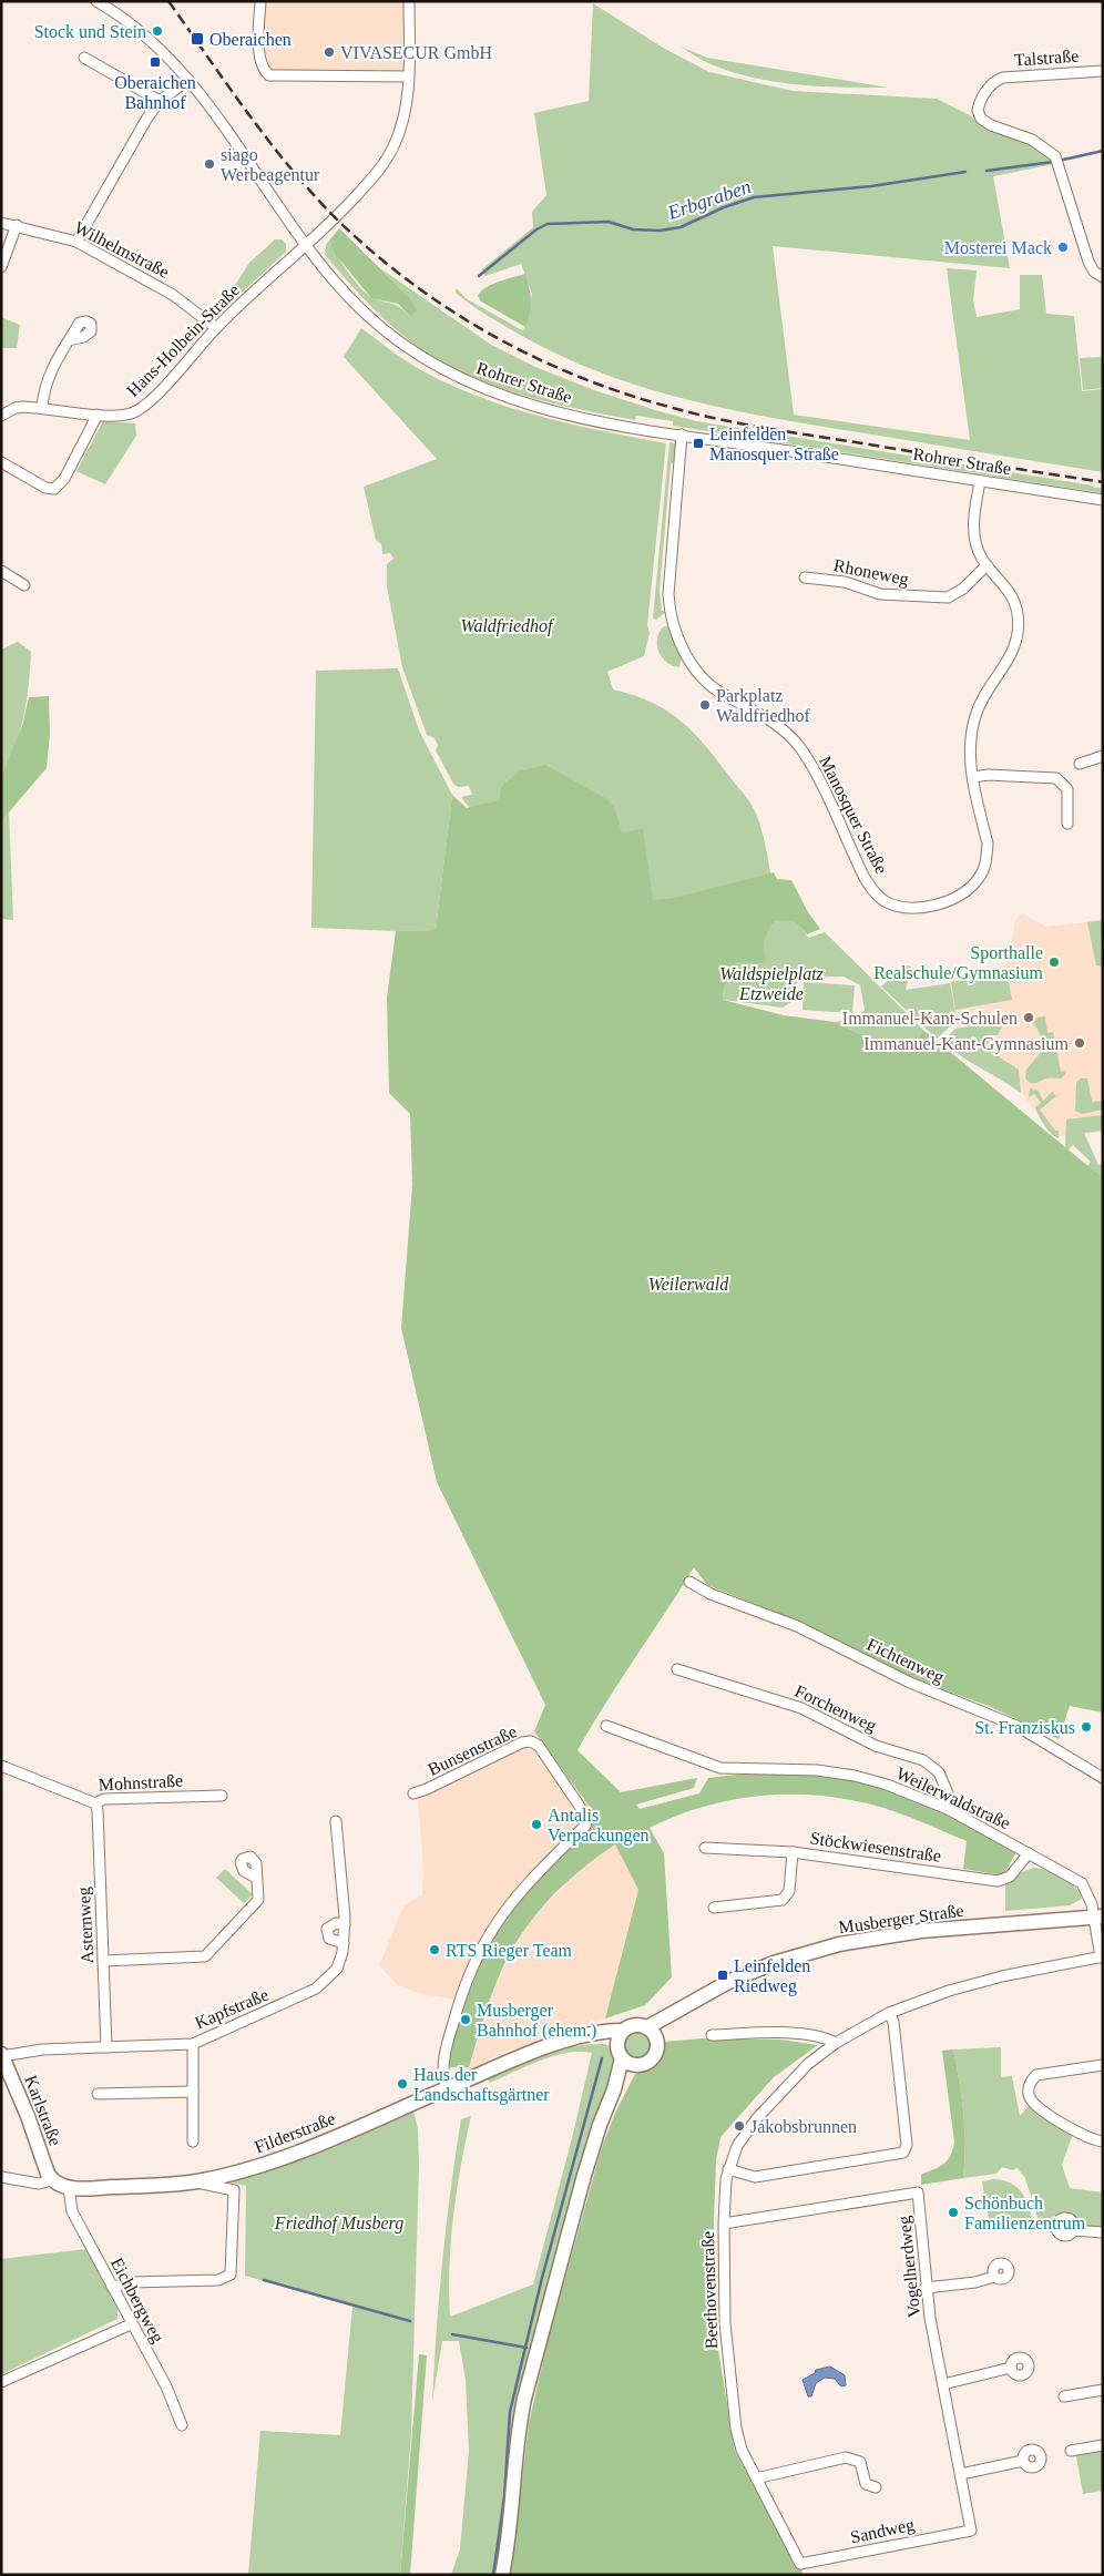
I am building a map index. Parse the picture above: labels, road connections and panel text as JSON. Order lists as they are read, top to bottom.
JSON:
{
  "streets": {
    "main road": ["Musberger Straße", "Karlstraße", "Filderstraße"],
    "street": [
      "Talstraße",
      "Wilhelmstraße",
      "Hans-Holbein-Straße",
      "Rohrer Straße",
      "Rhoneweg",
      "Manosquer Straße",
      "Fichtenweg",
      "Forchenweg",
      "Bunsenstraße",
      "Mohnstraße",
      "Weilerwaldstraße",
      "Stöckwiesenstraße",
      "Asternweg",
      "Kapfstraße",
      "Vogelherdweg",
      "Beethovenstraße",
      "Eichbergweg",
      "Sandweg"
    ]
  },
  "crossings": [
    ["Wilhelmstraße", "Hans-Holbein-Straße"],
    ["Hans-Holbein-Straße", "Rohrer Straße"],
    ["Rohrer Straße", "Manosquer Straße"],
    ["Rhoneweg", "Manosquer Straße"],
    ["Forchenweg", "Weilerwaldstraße"],
    ["Bunsenstraße", "Filderstraße"],
    ["Mohnstraße", "Asternweg"],
    ["Weilerwaldstraße", "Stöckwiesenstraße"],
    ["Weilerwaldstraße", "Musberger Straße"],
    ["Weilerwaldstraße", "Beethovenstraße"],
    ["Musberger Straße", "Filderstraße"],
    ["Musberger Straße", "Beethovenstraße"],
    ["Asternweg", "Kapfstraße"],
    ["Kapfstraße", "Karlstraße"],
    ["Karlstraße", "Filderstraße"],
    ["Filderstraße", "Eichbergweg"],
    ["Vogelherdweg", "Beethovenstraße"],
    ["Vogelherdweg", "Sandweg"],
    ["Beethovenstraße", "Sandweg"]
  ],
  "water": ["Erbgraben"],
  "parks": [
    "Waldfriedhof",
    "Waldspielplatz Etzweide",
    "Weilerwald",
    "Friedhof Musberg"
  ],
  "places": {
    "other": [
      "Stock und Stein",
      "VIVASECUR GmbH",
      "siago Werbeagentur",
      "Mosterei Mack",
      "Parkplatz Waldfriedhof",
      "Sporthalle Realschule/Gymnasium",
      "Immanuel-Kant-Schulen",
      "Immanuel-Kant-Gymnasium",
      "St. Franziskus",
      "Antalis Verpackungen",
      "RTS Rieger Team",
      "Musberger Bahnhof (ehem.)",
      "Haus der Landschaftsgärtner",
      "Jakobsbrunnen",
      "Schönbuch Familienzentrum"
    ],
    "transit": [
      "Oberaichen",
      "Oberaichen Bahnhof",
      "Leinfelden Manosquer Straße",
      "Leinfelden Riedweg"
    ]
  }
}
